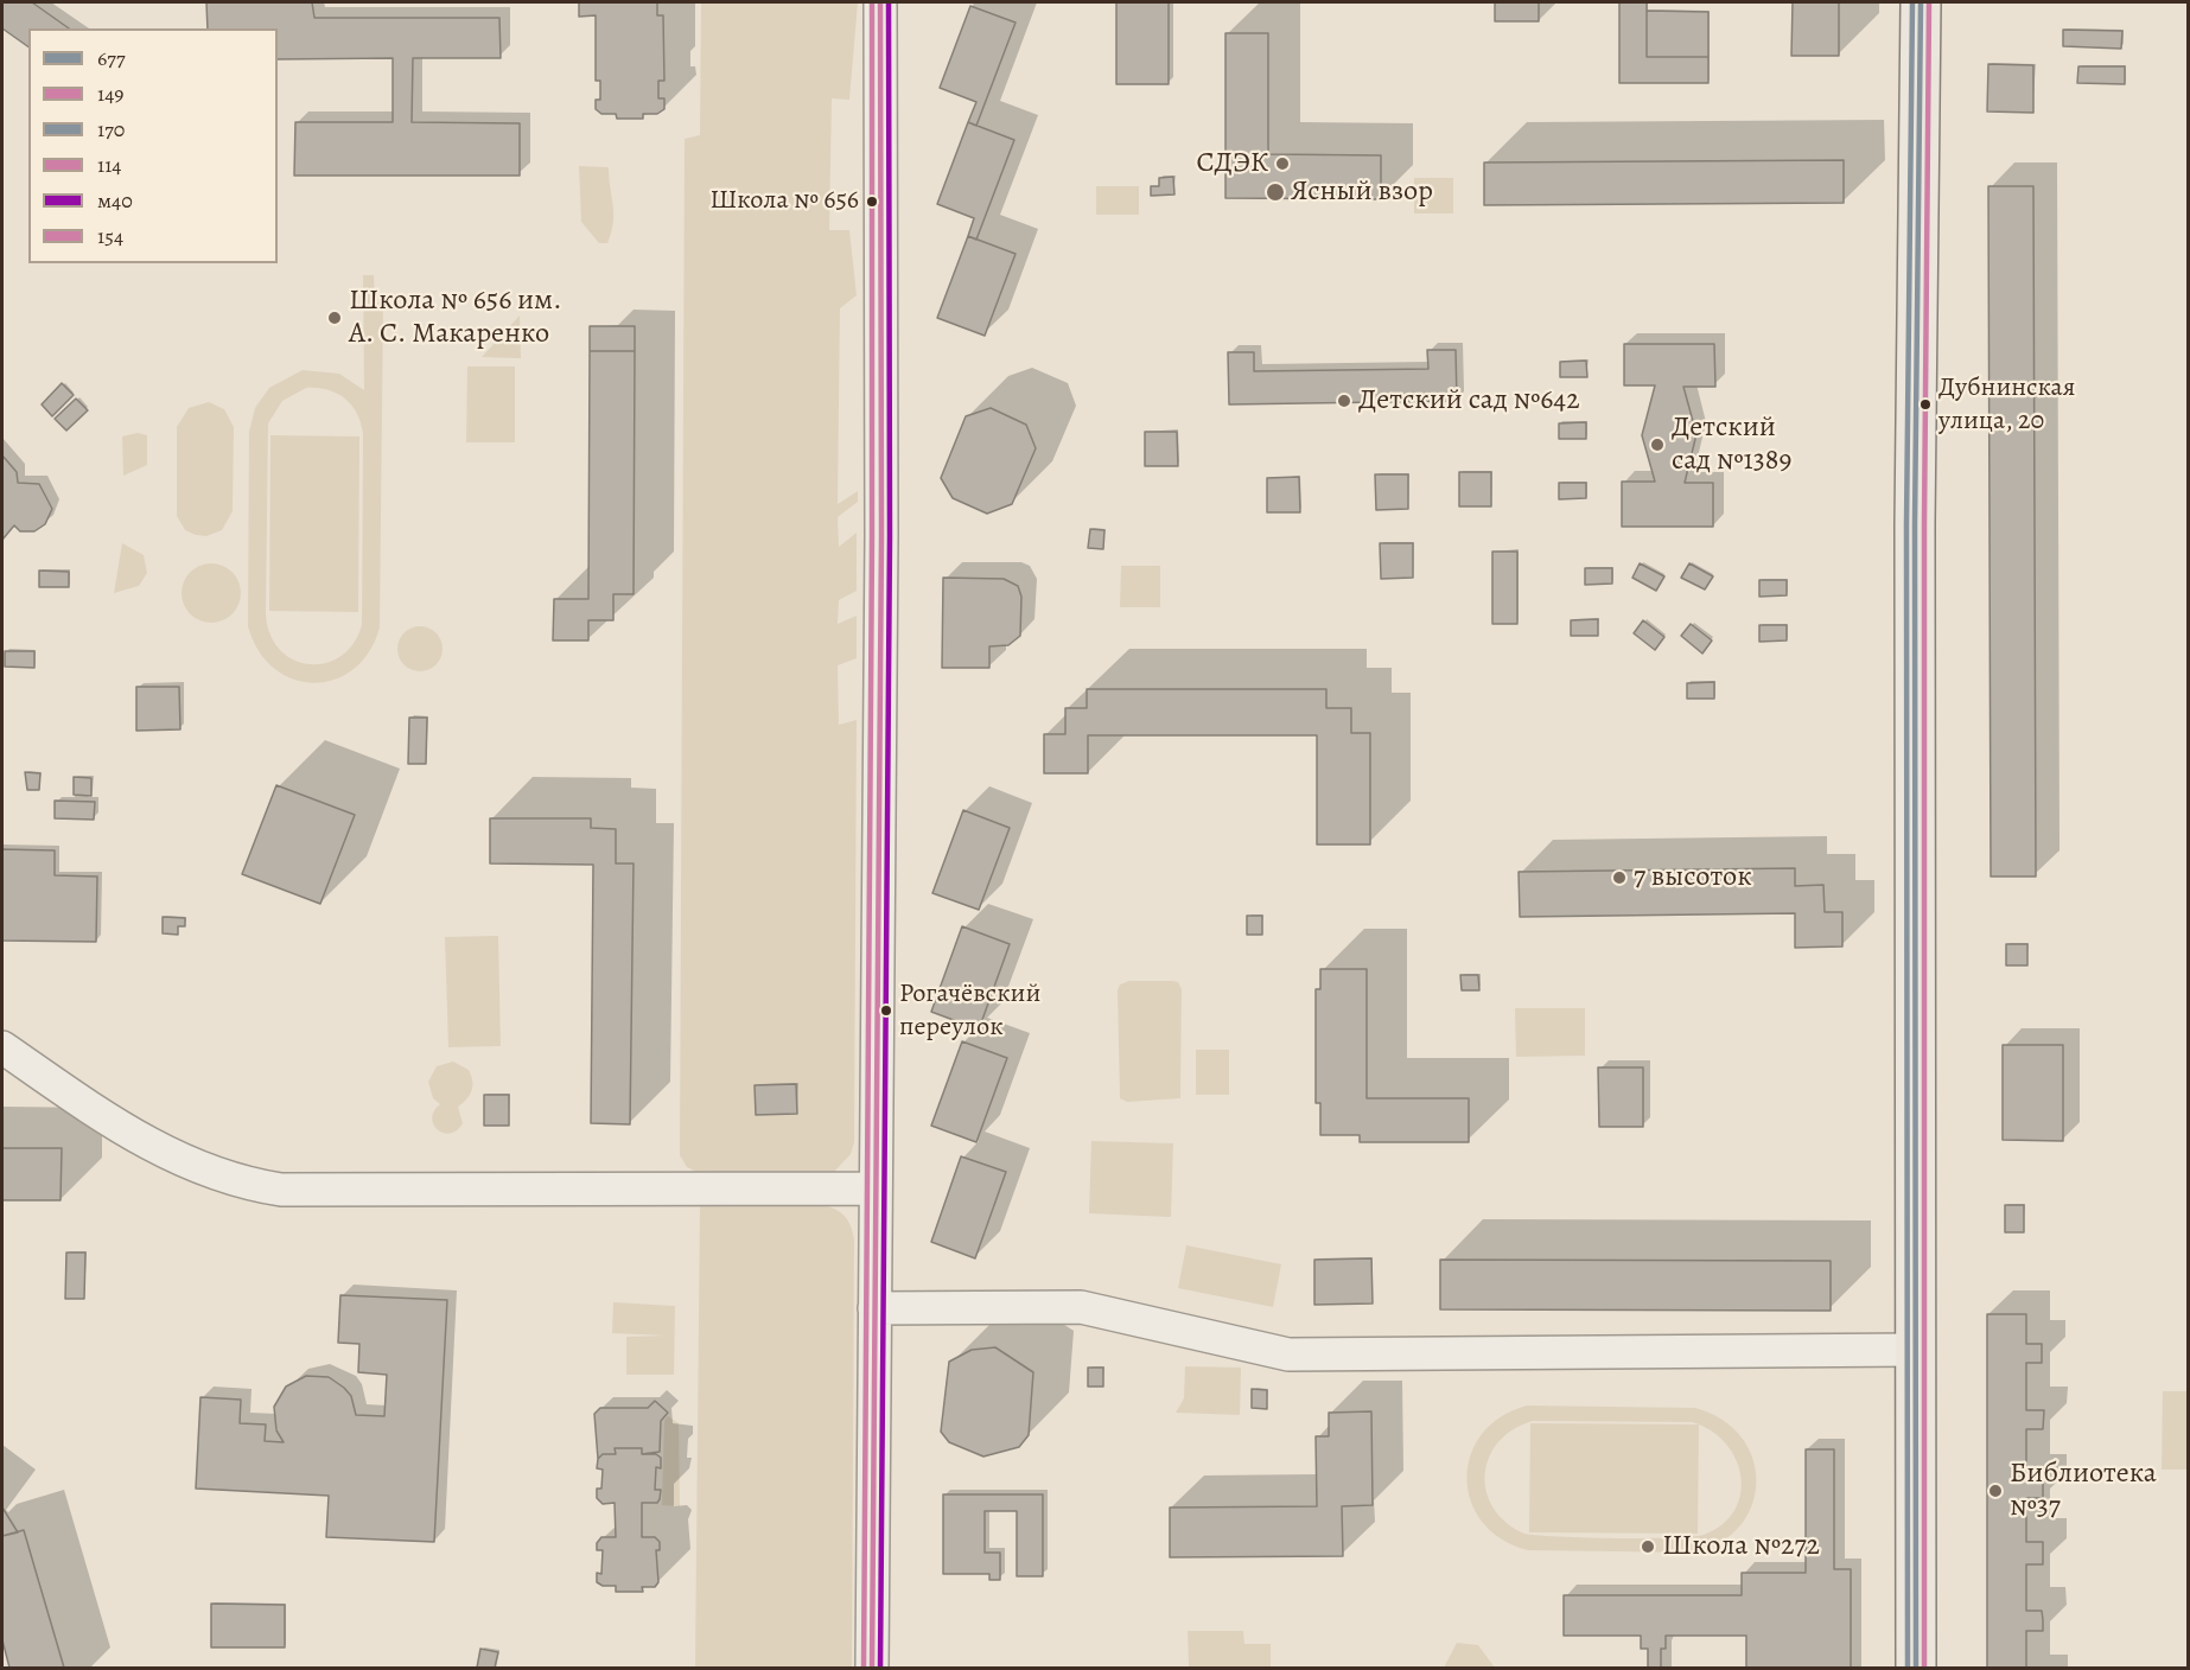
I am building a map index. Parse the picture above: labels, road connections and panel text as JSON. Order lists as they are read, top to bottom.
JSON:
{
  "places": [
    "СДЭК",
    "Ясный взор",
    "Школа № 656",
    "Школа № 656 им. А. С. Макаренко",
    "Детский сад №642",
    "Дубнинская улица, 20",
    "Детский сад №1389",
    "7 высоток",
    "Рогачёвский переулок",
    "Библиотека №37",
    "Школа №272"
  ],
  "lines": [
    "transit line 677",
    "transit line 149",
    "transit line 170",
    "transit line 114",
    "transit line м40",
    "transit line 154"
  ],
  "legend": [
    "677",
    "149",
    "170",
    "114",
    "м40",
    "154"
  ]
}
